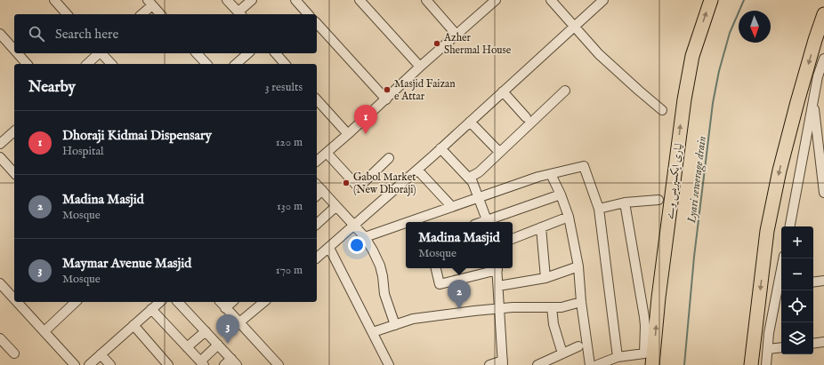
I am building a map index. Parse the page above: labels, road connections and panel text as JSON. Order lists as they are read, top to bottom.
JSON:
{
  "streets": {
    "highway": ["لیاری ایکسپریس وے"]
  },
  "water": ["Lyari sewerage drain"],
  "places": ["Azher Shermal House", "Masjid Faizan e Attar", "Gabol Market (New Dhoraji)"],
  "north": "bottom",
  "page": {
    "search": "Search here",
    "heading": ["Nearby", "3 results"],
    "pins": ["1", "2", "3"],
    "list": [
      {
        "mark": "1",
        "name": "Dhoraji Kidmai Dispensary",
        "note": "Hospital",
        "value": "120 m"
      },
      {
        "mark": "2",
        "name": "Madina Masjid",
        "note": "Mosque",
        "value": "130 m"
      },
      {
        "mark": "3",
        "name": "Maymar Avenue Masjid",
        "note": "Mosque",
        "value": "170 m"
      }
    ],
    "popup": ["Madina Masjid", "Mosque"],
    "map_buttons": ["+", "−"]
  }
}
